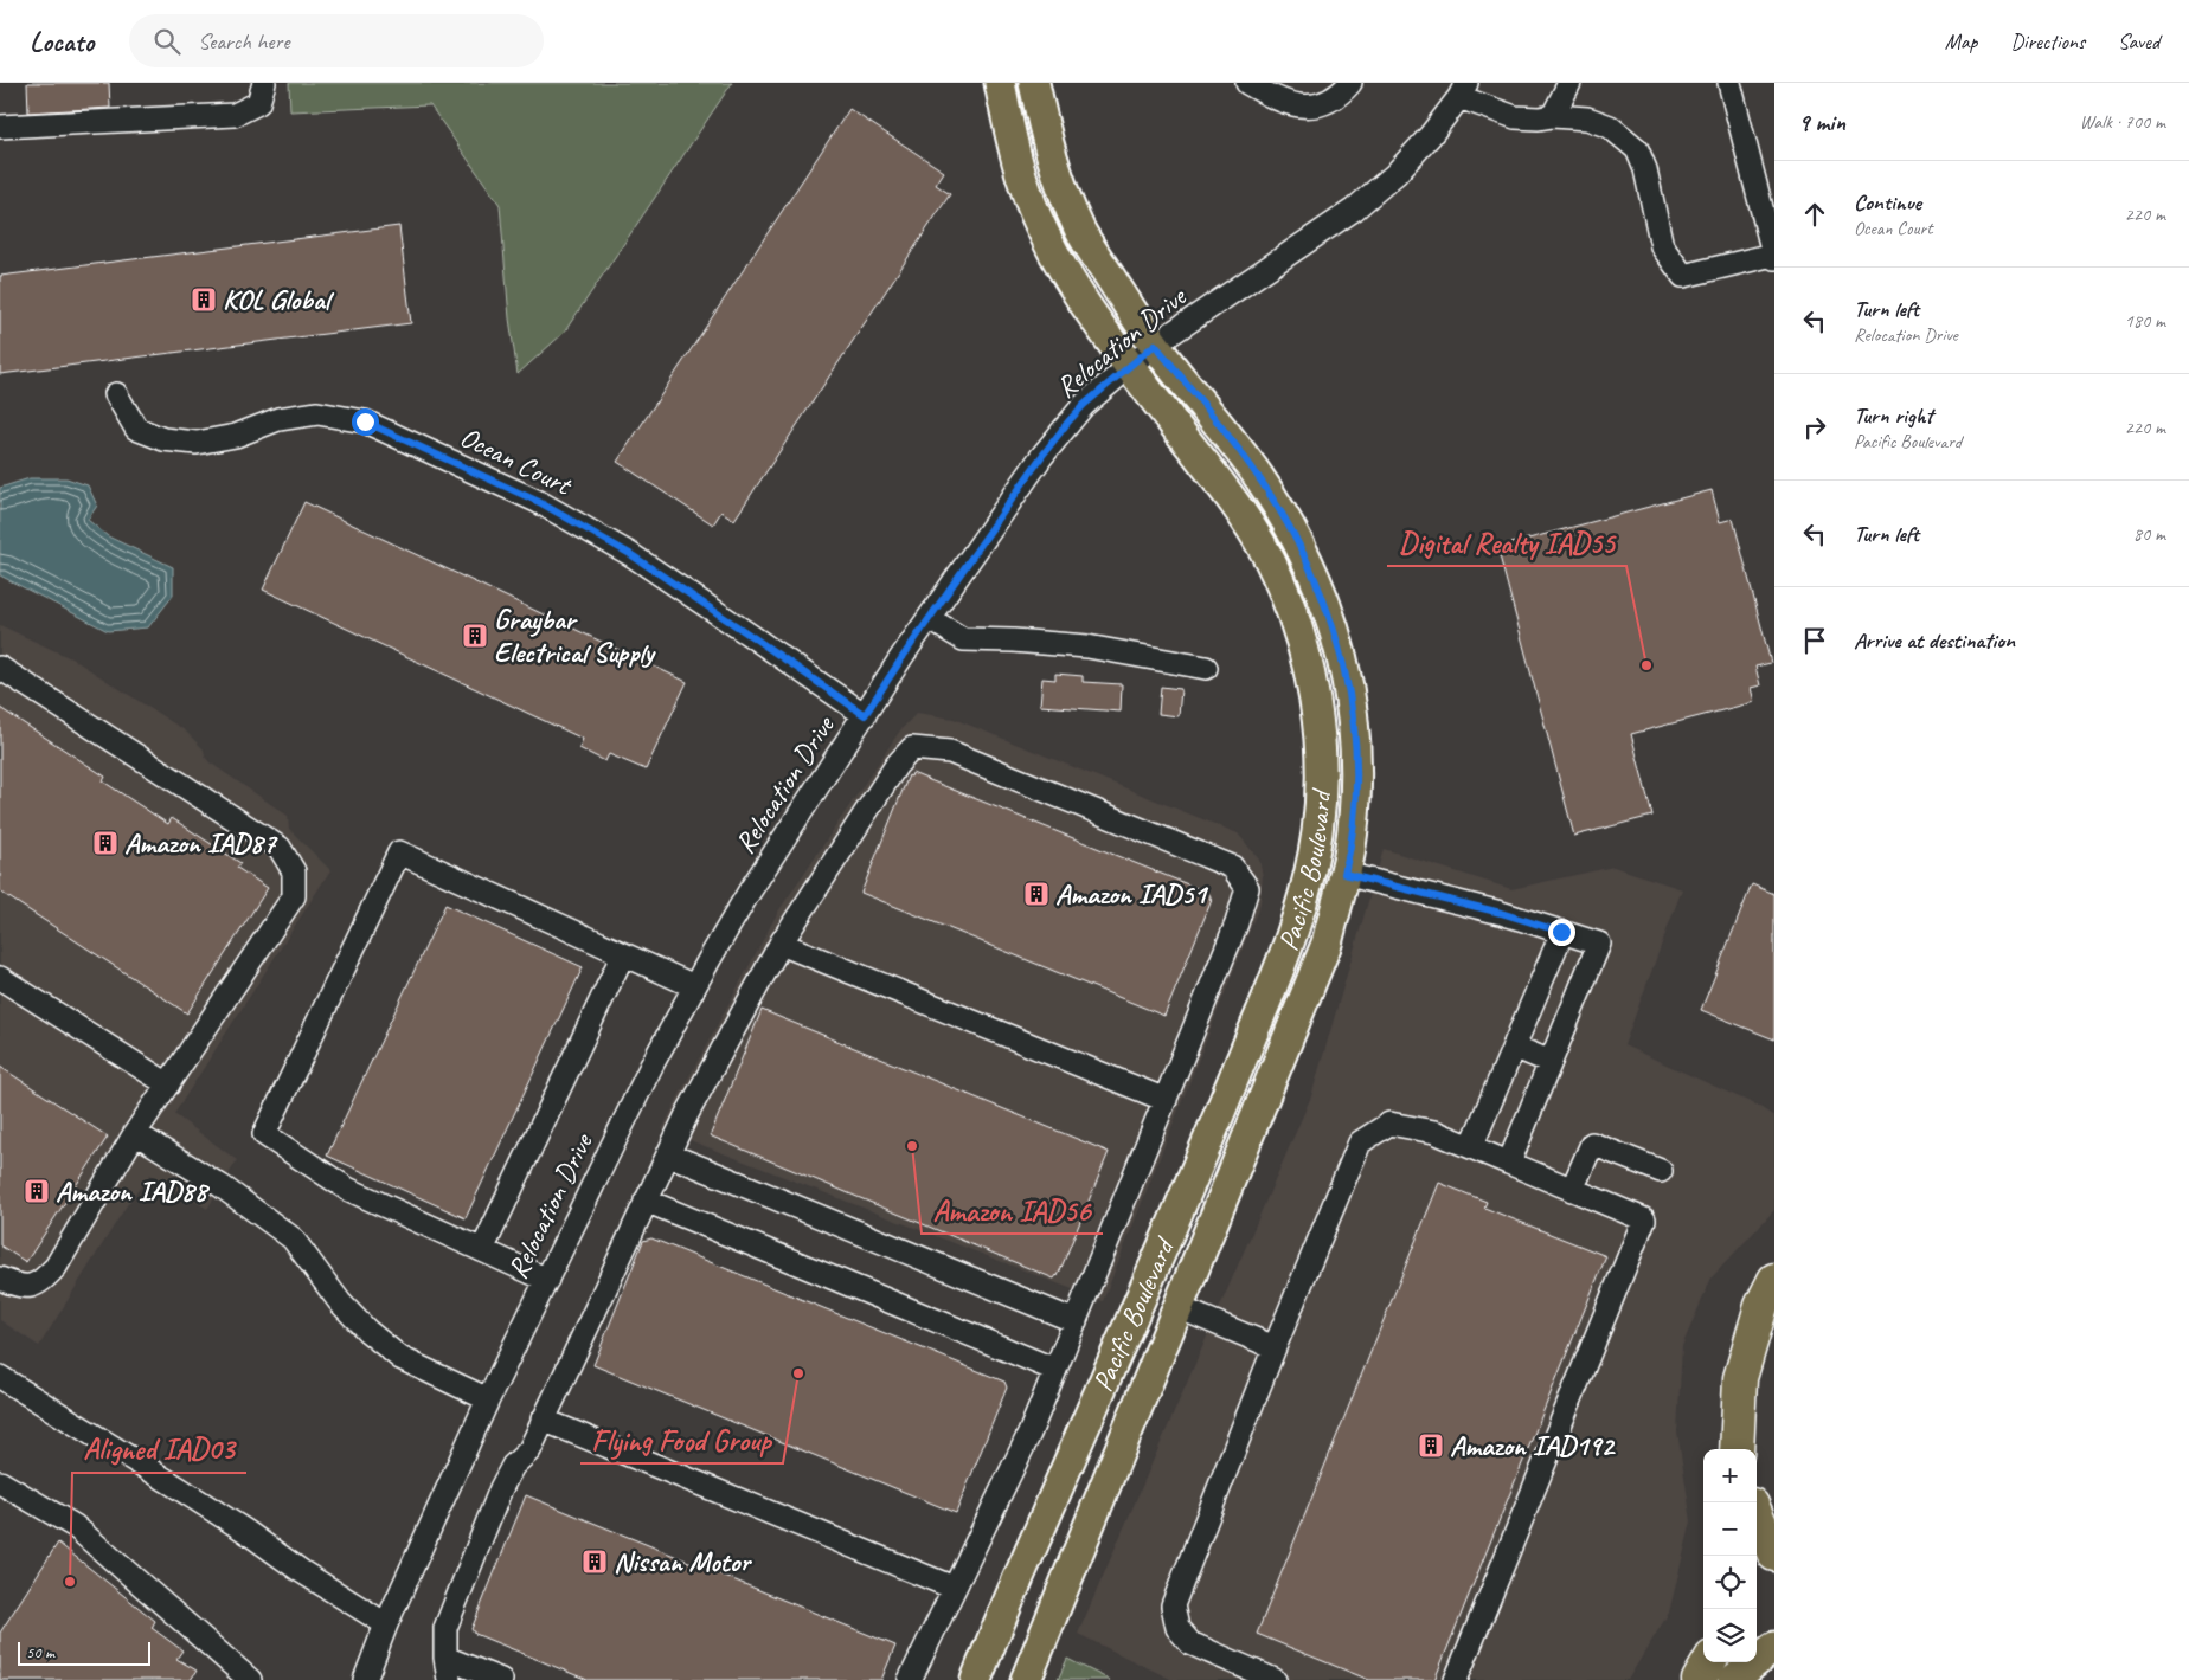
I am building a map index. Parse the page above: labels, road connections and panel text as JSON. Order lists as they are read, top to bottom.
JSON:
{
  "streets": {
    "main road": ["Pacific Boulevard"],
    "street": ["Relocation Drive", "Ocean Court"]
  },
  "crossings": [
    ["Relocation Drive", "Ocean Court"],
    ["Relocation Drive", "Pacific Boulevard"]
  ],
  "places": {
    "building": [
      "KOL Global",
      "Graybar Electrical Supply",
      "Amazon IAD87",
      "Amazon IAD51",
      "Amazon IAD88",
      "Amazon IAD192",
      "Nissan Motor"
    ],
    "other": [
      "Digital Realty IAD55",
      "Amazon IAD56",
      "Flying Food Group",
      "Aligned IAD03"
    ]
  },
  "scale_bar": "50 m",
  "page": {
    "header": "Locato",
    "search": "Search here",
    "nav": ["Map", "Directions", "Saved"],
    "heading": ["9 min", "Walk · 700 m"],
    "list": [
      ["Continue", "Ocean Court", "220 m"],
      ["Turn left", "Relocation Drive", "180 m"],
      ["Turn right", "Pacific Boulevard", "220 m"],
      ["Turn left", "80 m"],
      "Arrive at destination"
    ],
    "map_buttons": ["+", "−"],
    "scale": "50 m"
  }
}
